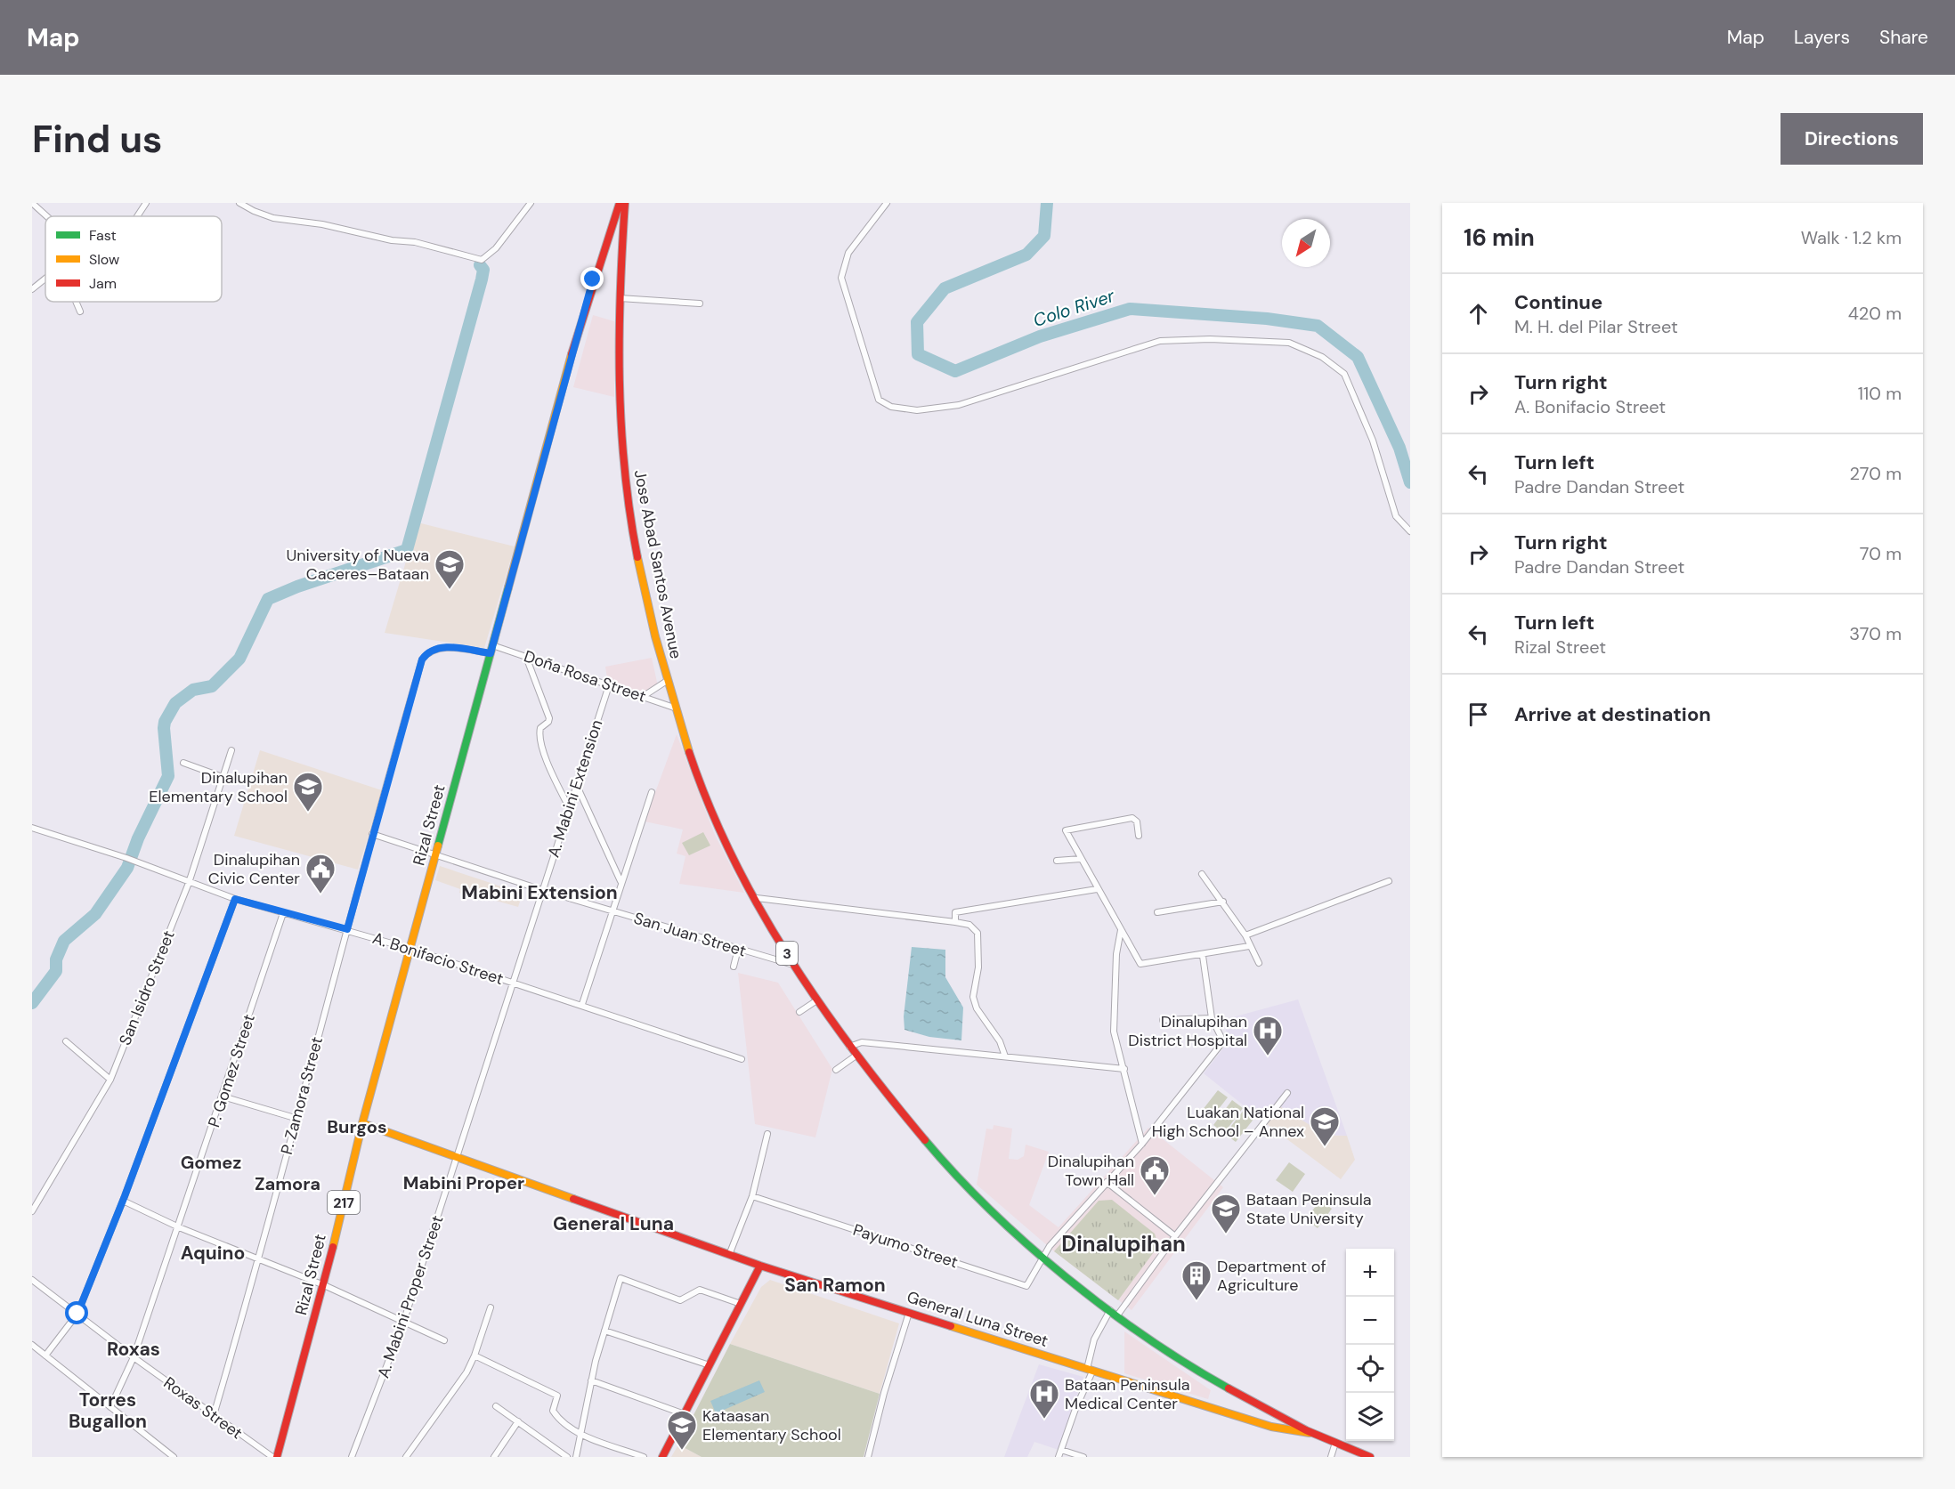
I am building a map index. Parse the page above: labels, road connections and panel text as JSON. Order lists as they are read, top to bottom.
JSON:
{
  "streets": {
    "main road": [
      "Jose Abad Santos Avenue",
      "Rizal Street",
      "3",
      "217",
      "General Luna Street"
    ],
    "street": [
      "Doña Rosa Street",
      "A. Mabini Extension",
      "San Juan Street",
      "A. Bonifacio Street",
      "San Isidro Street",
      "P. Gomez Street",
      "P. Zamora Street",
      "Payumo Street",
      "A. Mabini Proper Street",
      "Roxas Street"
    ]
  },
  "crossings": [
    ["Jose Abad Santos Avenue", "Doña Rosa Street"],
    ["Jose Abad Santos Avenue", "San Juan Street"],
    ["Jose Abad Santos Avenue", "Payumo Street"],
    ["Jose Abad Santos Avenue", "General Luna Street"],
    ["Doña Rosa Street", "A. Mabini Extension"],
    ["Doña Rosa Street", "Rizal Street"],
    ["Doña Rosa Street", "San Juan Street"],
    ["Doña Rosa Street", "P. Zamora Street"],
    ["A. Mabini Extension", "San Juan Street"],
    ["A. Mabini Extension", "A. Bonifacio Street"],
    ["A. Mabini Extension", "A. Mabini Proper Street"],
    ["Rizal Street", "San Juan Street"],
    ["Rizal Street", "A. Bonifacio Street"],
    ["Rizal Street", "General Luna Street"],
    ["San Juan Street", "P. Zamora Street"],
    ["A. Bonifacio Street", "San Isidro Street"],
    ["A. Bonifacio Street", "P. Gomez Street"],
    ["A. Bonifacio Street", "P. Zamora Street"],
    ["A. Bonifacio Street", "A. Mabini Proper Street"],
    ["P. Gomez Street", "Roxas Street"],
    ["P. Zamora Street", "Roxas Street"],
    ["A. Mabini Proper Street", "General Luna Street"]
  ],
  "districts": [
    "Mabini Extension",
    "Burgos",
    "Gomez",
    "Mabini Proper",
    "Zamora",
    "General Luna",
    "Dinalupihan",
    "Aquino",
    "San Ramon",
    "Roxas",
    "Torres Bugallon"
  ],
  "water": ["Colo River"],
  "places": {
    "school or university": [
      "University of Nueva Caceres–Bataan",
      "Dinalupihan Elementary School",
      "Luakan National High School – Annex",
      "Bataan Peninsula State University",
      "Kataasan Elementary School"
    ],
    "public building": ["Dinalupihan Civic Center", "Dinalupihan Town Hall"],
    "hospital": ["Dinalupihan District Hospital", "Bataan Peninsula Medical Center"],
    "building": ["Department of Agriculture"]
  },
  "legend": ["Fast", "Slow", "Jam"],
  "north": "bottom left",
  "page": {
    "header": "Map",
    "nav": ["Map", "Layers", "Share"],
    "buttons": "Directions",
    "title": "Find us",
    "heading": ["16 min", "Walk · 1.2 km"],
    "list": [
      ["Continue", "M. H. del Pilar Street", "420 m"],
      ["Turn right", "A. Bonifacio Street", "110 m"],
      ["Turn left", "Padre Dandan Street", "270 m"],
      ["Turn right", "Padre Dandan Street", "70 m"],
      ["Turn left", "Rizal Street", "370 m"],
      "Arrive at destination"
    ],
    "map_buttons": ["+", "−"]
  }
}
